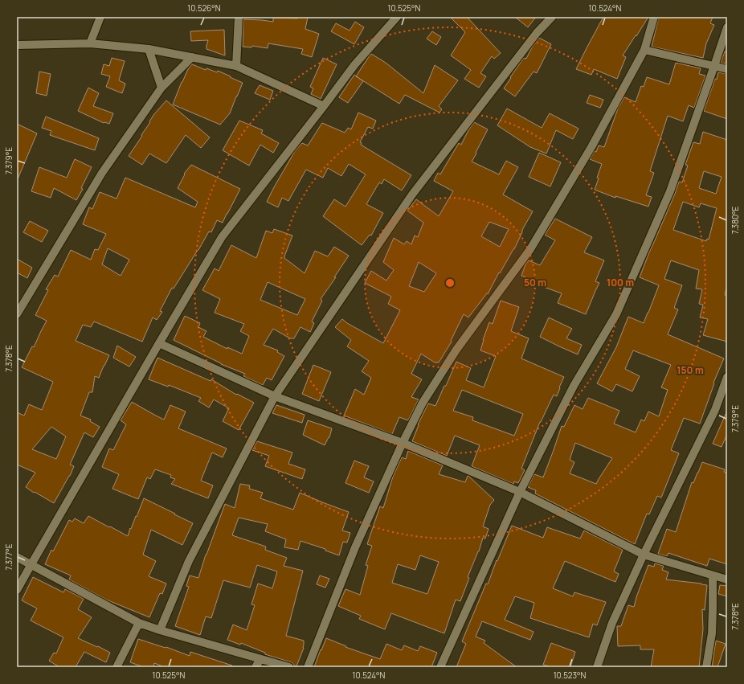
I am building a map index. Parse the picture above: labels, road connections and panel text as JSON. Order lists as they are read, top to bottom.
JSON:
{
  "coordinates": [
    "10.526°N",
    "10.525°N",
    "10.524°N",
    "7.379°E",
    "7.380°E",
    "7.378°E",
    "7.377°E",
    "10.523°N"
  ],
  "rings": ["50 m", "100 m", "150 m"]
}
